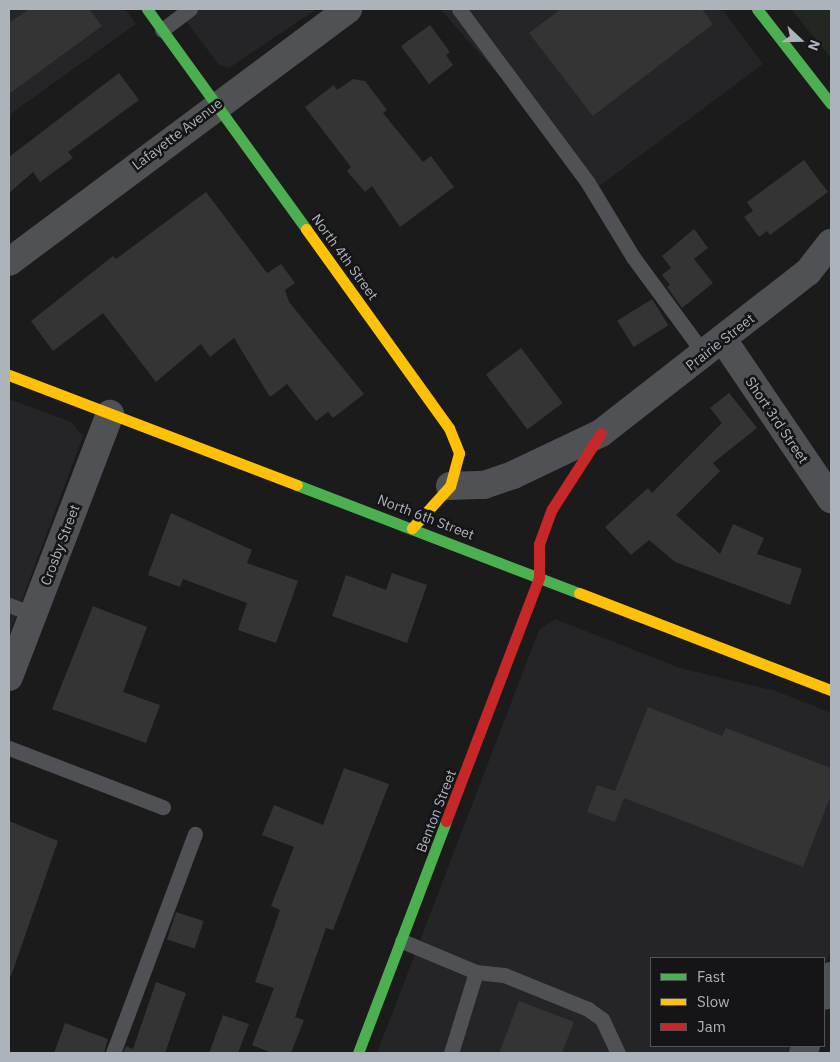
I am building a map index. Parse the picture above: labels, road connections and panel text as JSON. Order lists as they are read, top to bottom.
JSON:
{
  "streets": {
    "street": [
      "Lafayette Avenue",
      "North 4th Street",
      "Prairie Street",
      "Short 3rd Street",
      "North 6th Street",
      "Crosby Street",
      "Benton Street"
    ]
  },
  "crossings": [
    ["Lafayette Avenue", "North 4th Street"],
    ["North 4th Street", "Prairie Street"],
    ["North 4th Street", "North 6th Street"],
    ["Prairie Street", "Short 3rd Street"],
    ["Prairie Street", "North 6th Street"],
    ["Prairie Street", "Benton Street"],
    ["North 6th Street", "Crosby Street"],
    ["North 6th Street", "Benton Street"]
  ],
  "legend": ["Fast", "Slow", "Jam"],
  "north": "right"
}
